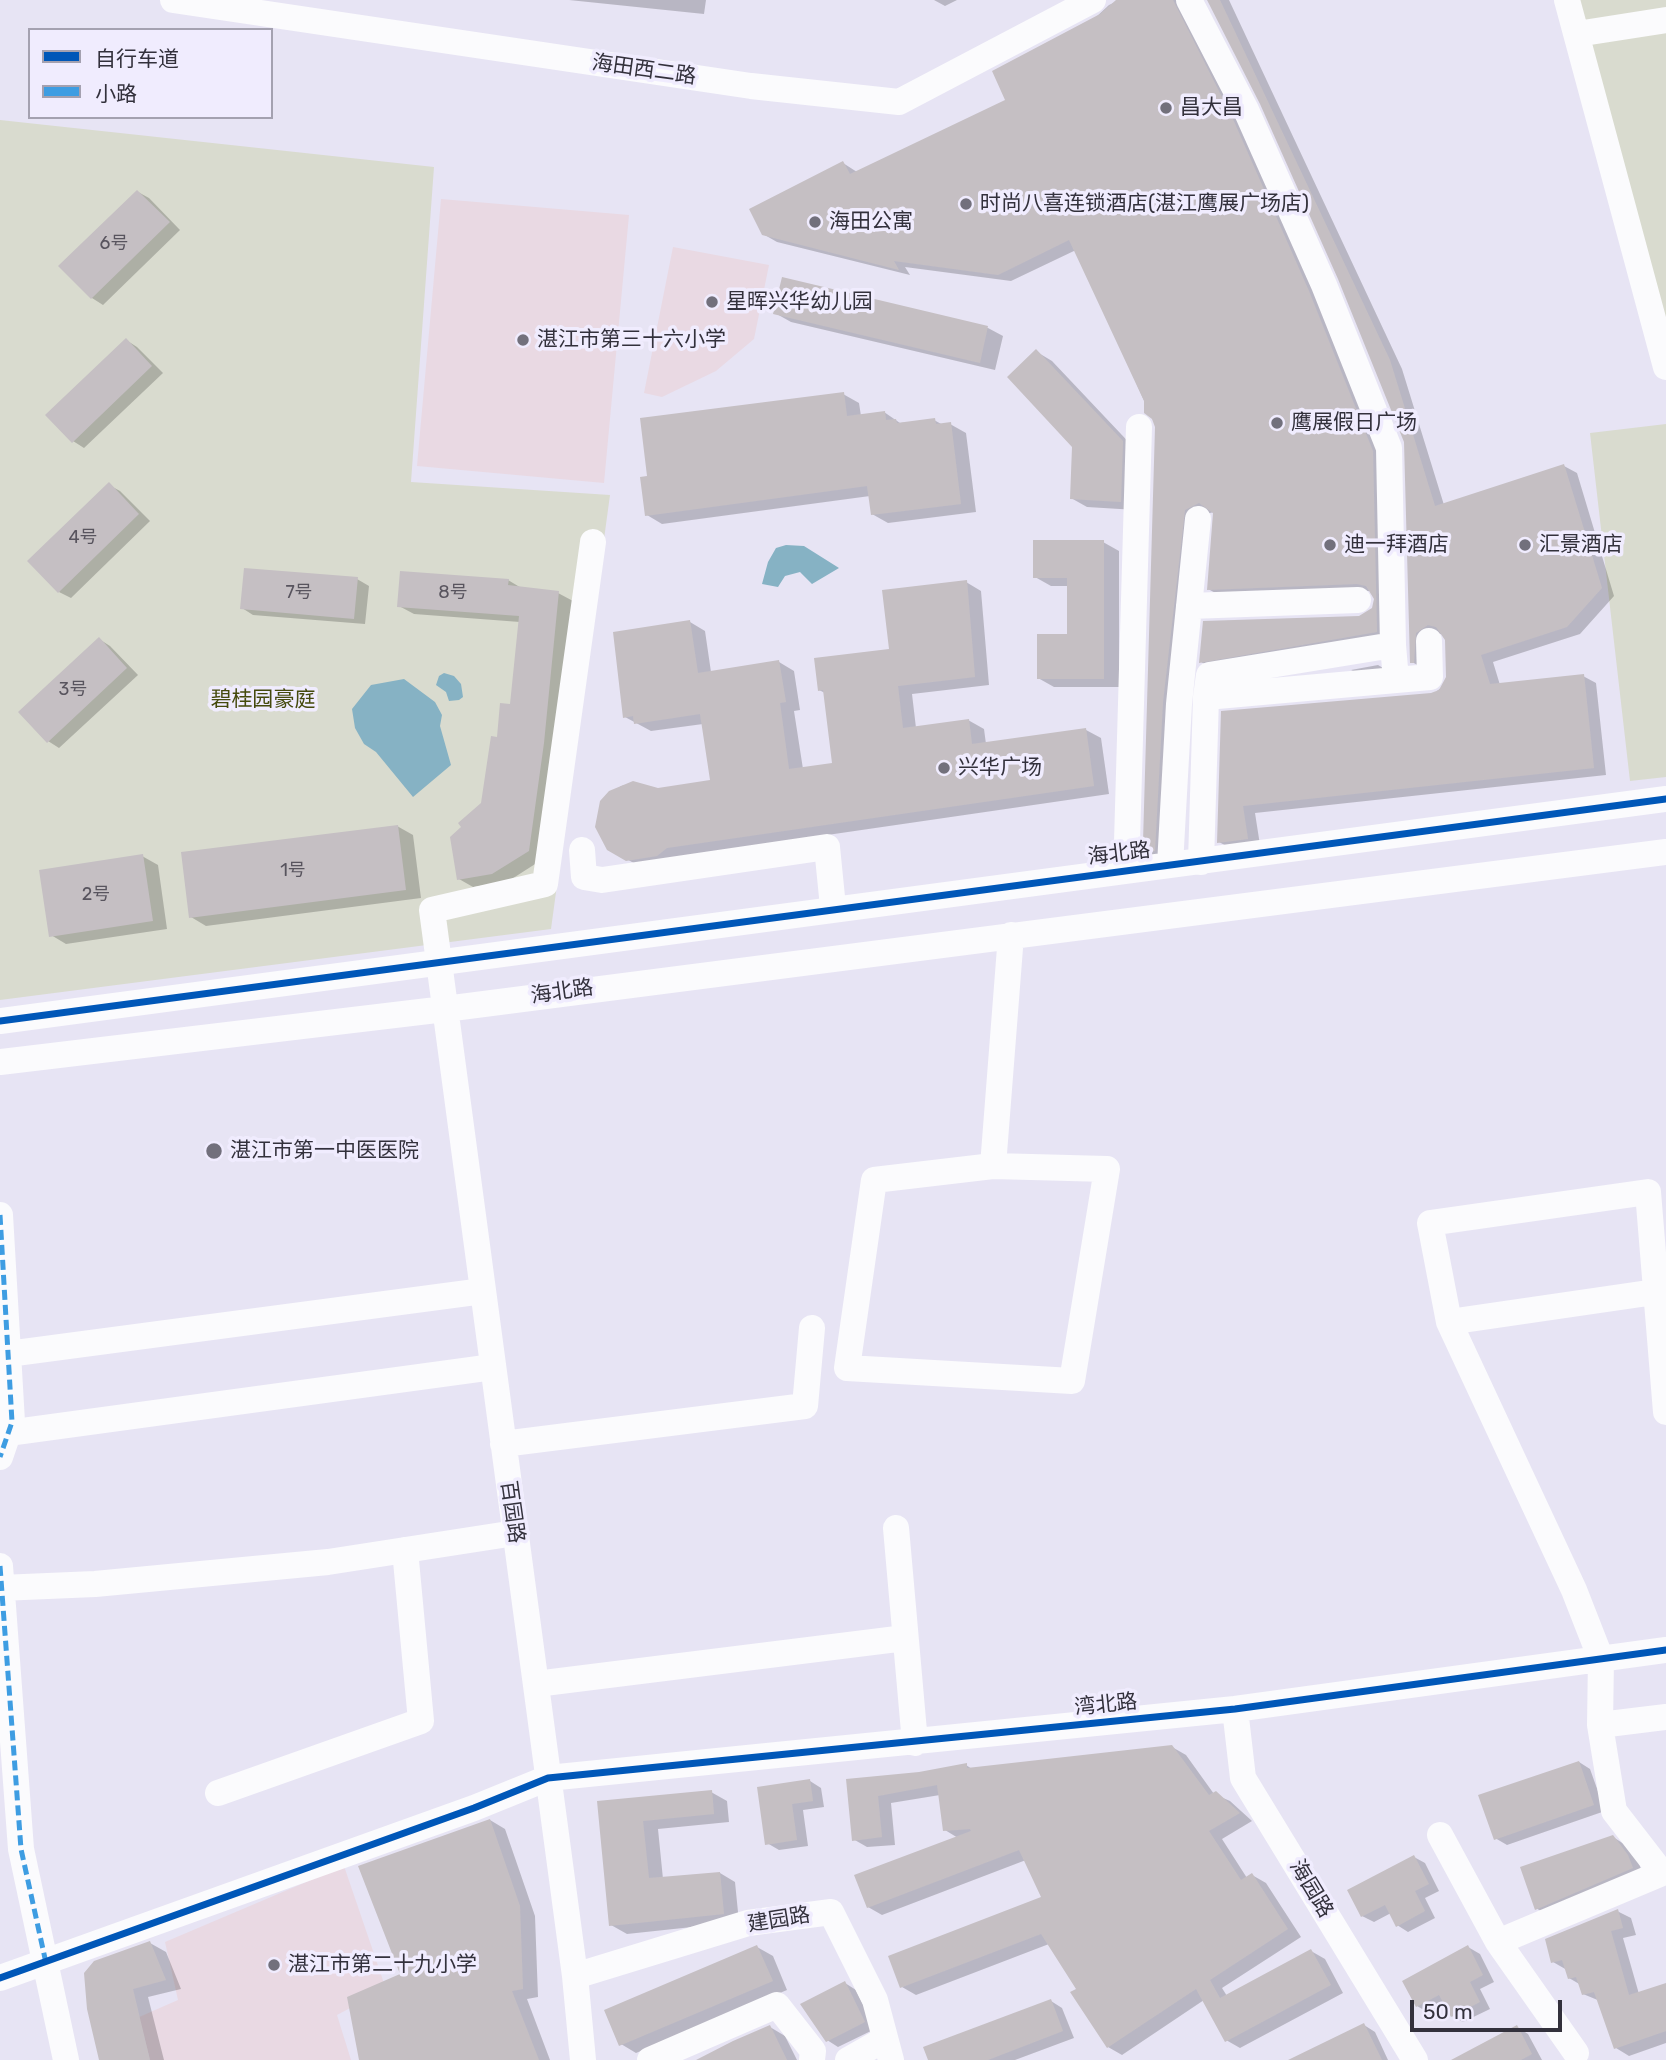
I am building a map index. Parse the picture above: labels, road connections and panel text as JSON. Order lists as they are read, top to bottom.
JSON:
{
  "streets": {
    "street": [
      "海田西二路",
      "海北路",
      "百园路",
      "湾北路",
      "海园路",
      "建园路"
    ]
  },
  "crossings": [
    ["海北路", "百园路"],
    ["百园路", "湾北路"],
    ["百园路", "建园路"],
    ["湾北路", "海园路"]
  ],
  "parks": ["碧桂园豪庭"],
  "places": [
    "昌大昌",
    "时尚八喜连锁酒店(湛江鹰展广场店)",
    "海田公寓",
    "星晖兴华幼儿园",
    "湛江市第三十六小学",
    "鹰展假日广场",
    "迪一拜酒店",
    "汇景酒店",
    "兴华广场",
    "湛江市第一中医医院",
    "湛江市第二十九小学"
  ],
  "house_numbers": [
    "6号",
    "4号",
    "7号",
    "8号",
    "3号",
    "1号",
    "2号"
  ],
  "legend": ["自行车道", "小路"],
  "scale_bar": "50 m"
}
